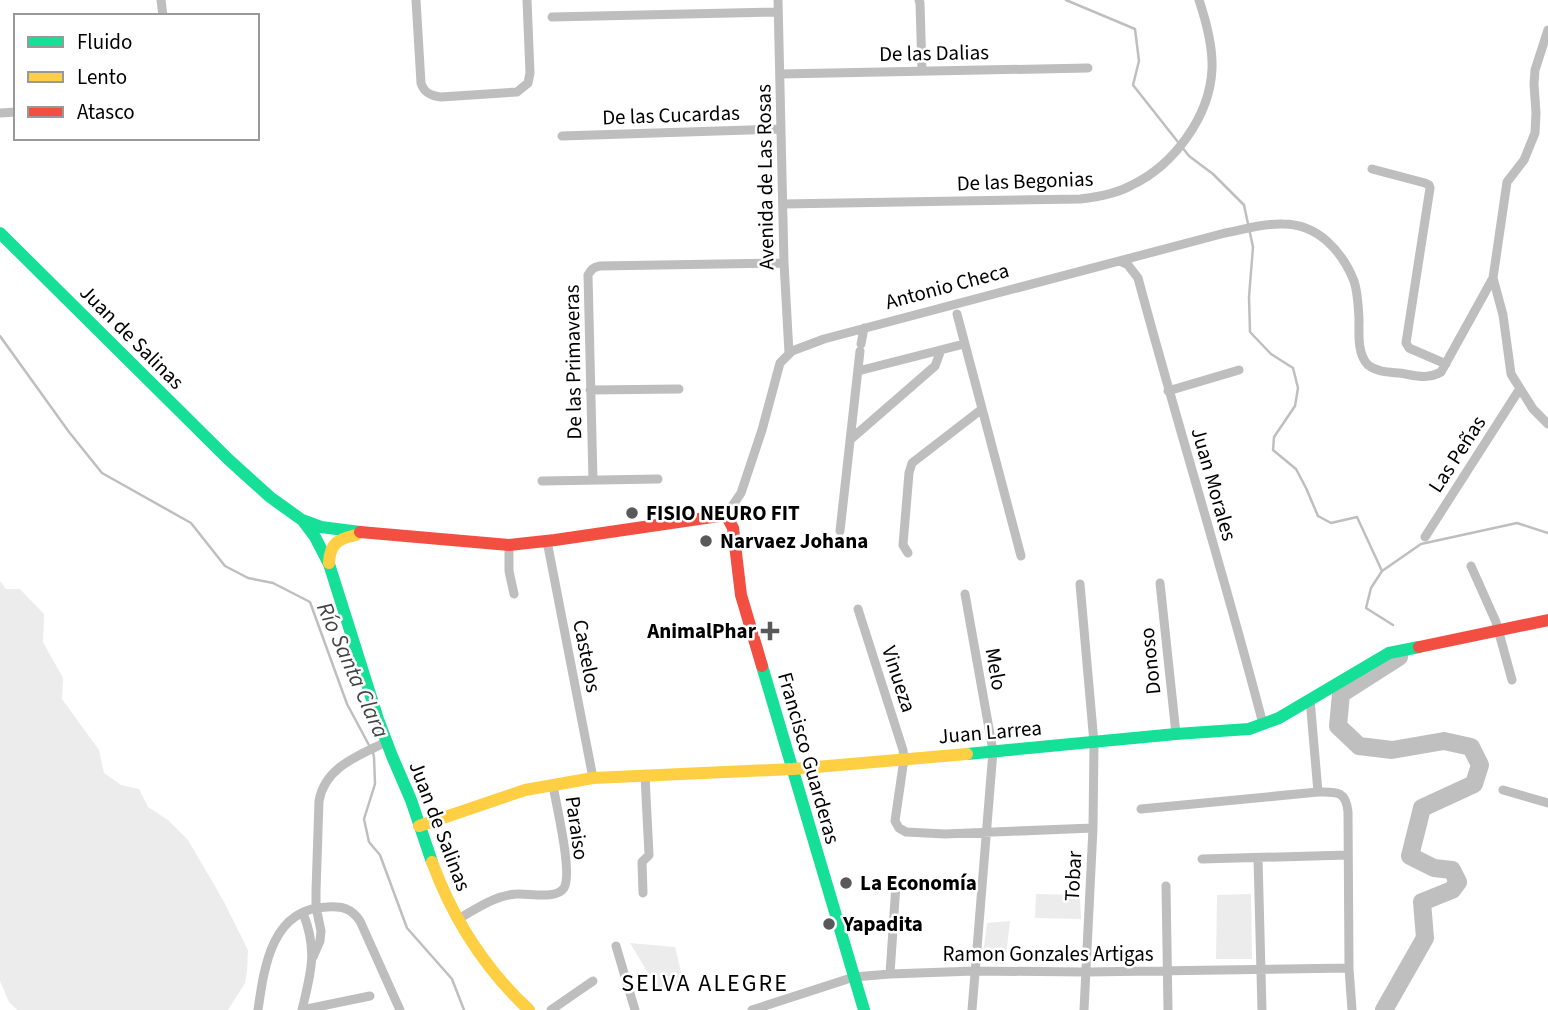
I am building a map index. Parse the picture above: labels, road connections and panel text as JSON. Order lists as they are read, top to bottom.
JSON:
{
  "streets": {
    "street": [
      "De las Dalias",
      "De las Cucardas",
      "Avenida de Las Rosas",
      "De las Begonias",
      "Antonio Checa",
      "Juan de Salinas",
      "De las Primaveras",
      "Las Peñas",
      "Juan Morales",
      "Castelos",
      "Donoso",
      "Melo",
      "Vinueza",
      "Juan Larrea",
      "Francisco Guarderas",
      "Paraiso",
      "Tobar",
      "Ramon Gonzales Artigas"
    ]
  },
  "crossings": [
    ["De las Dalias", "Avenida de Las Rosas"],
    ["De las Cucardas", "Avenida de Las Rosas"],
    ["Avenida de Las Rosas", "De las Begonias"],
    ["Avenida de Las Rosas", "Antonio Checa"],
    ["Avenida de Las Rosas", "De las Primaveras"],
    ["Antonio Checa", "Juan Morales"],
    ["Juan de Salinas", "Juan Larrea"],
    ["Juan de Salinas", "Paraiso"],
    ["Juan Morales", "Juan Larrea"],
    ["Castelos", "Juan Larrea"],
    ["Donoso", "Juan Larrea"],
    ["Melo", "Juan Larrea"],
    ["Melo", "Ramon Gonzales Artigas"],
    ["Vinueza", "Juan Larrea"],
    ["Juan Larrea", "Francisco Guarderas"],
    ["Juan Larrea", "Paraiso"],
    ["Juan Larrea", "Tobar"],
    ["Francisco Guarderas", "Ramon Gonzales Artigas"],
    ["Tobar", "Ramon Gonzales Artigas"]
  ],
  "districts": ["SELVA ALEGRE"],
  "water": ["Río Santa Clara"],
  "places": {
    "other": [
      "FISIO NEURO FIT",
      "Narvaez Johana",
      "La Economía",
      "Yapadita"
    ],
    "health": ["AnimalPhar"]
  },
  "legend": ["Fluido", "Lento", "Atasco"]
}
